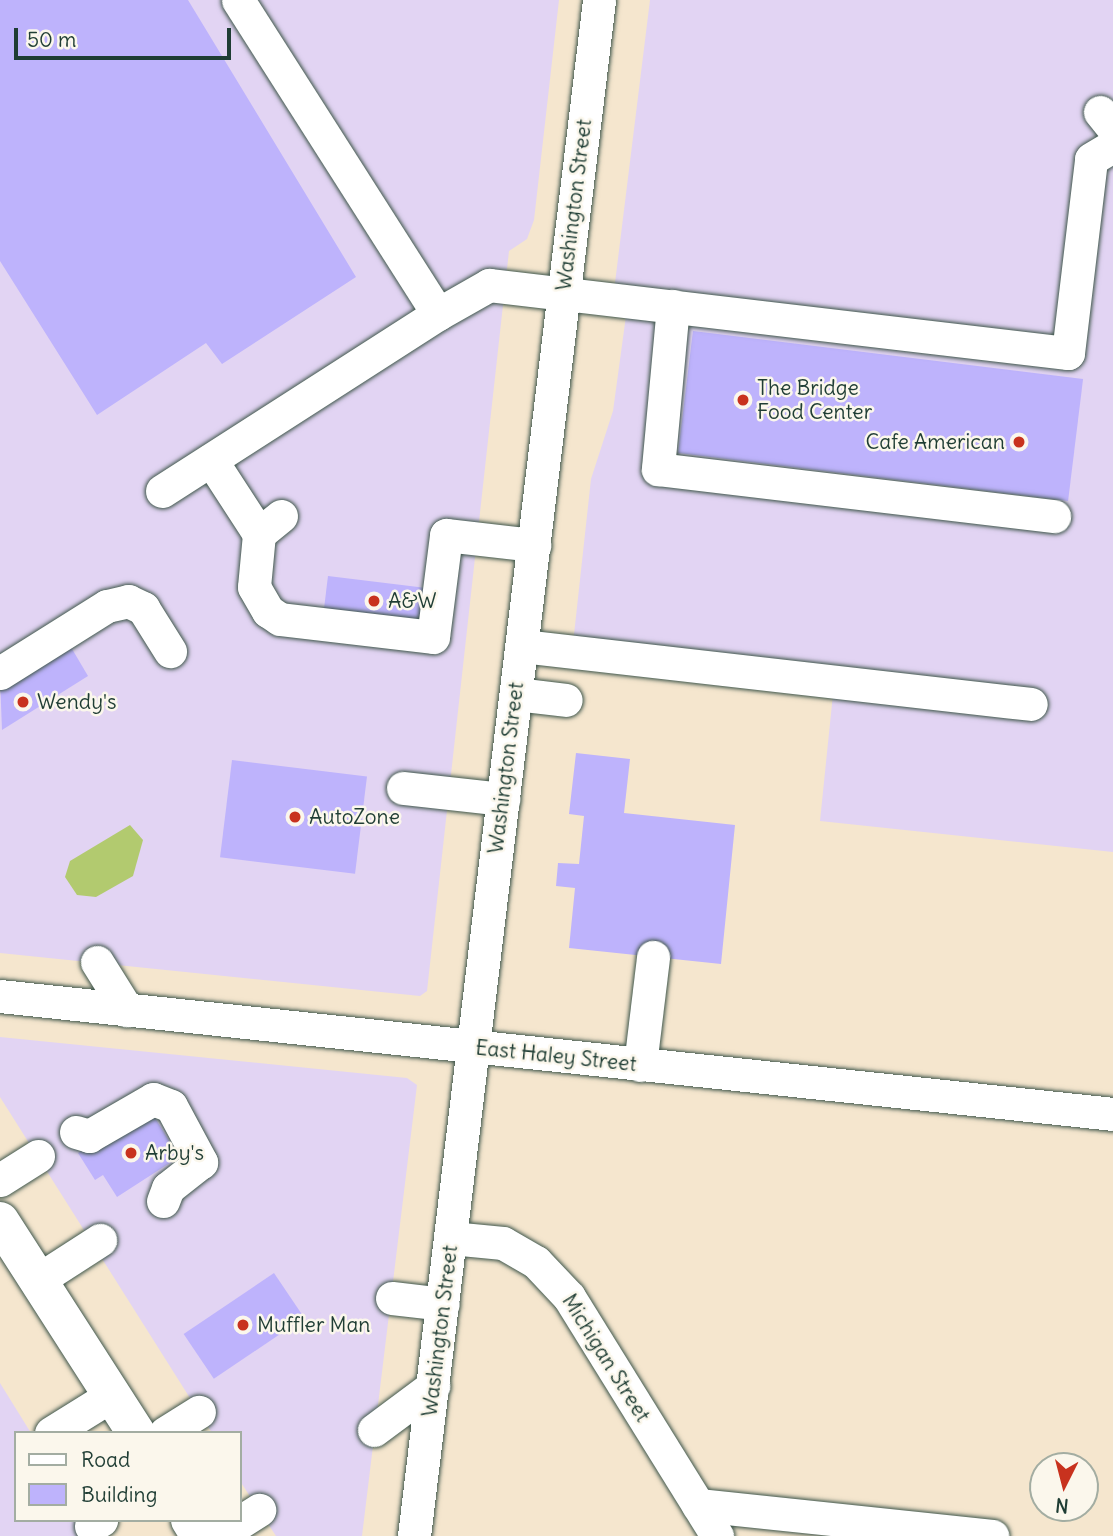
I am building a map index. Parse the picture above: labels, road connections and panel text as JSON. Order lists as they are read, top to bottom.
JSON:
{
  "streets": {
    "street": ["Washington Street", "East Haley Street", "Michigan Street"]
  },
  "crossings": [
    ["Washington Street", "East Haley Street"],
    ["Washington Street", "Michigan Street"]
  ],
  "places": [
    "The Bridge Food Center",
    "Cafe American",
    "A&W",
    "Wendy's",
    "AutoZone",
    "Arby's",
    "Muffler Man"
  ],
  "legend": ["Road", "Building"],
  "scale_bar": "50 m",
  "north": "bottom"
}
